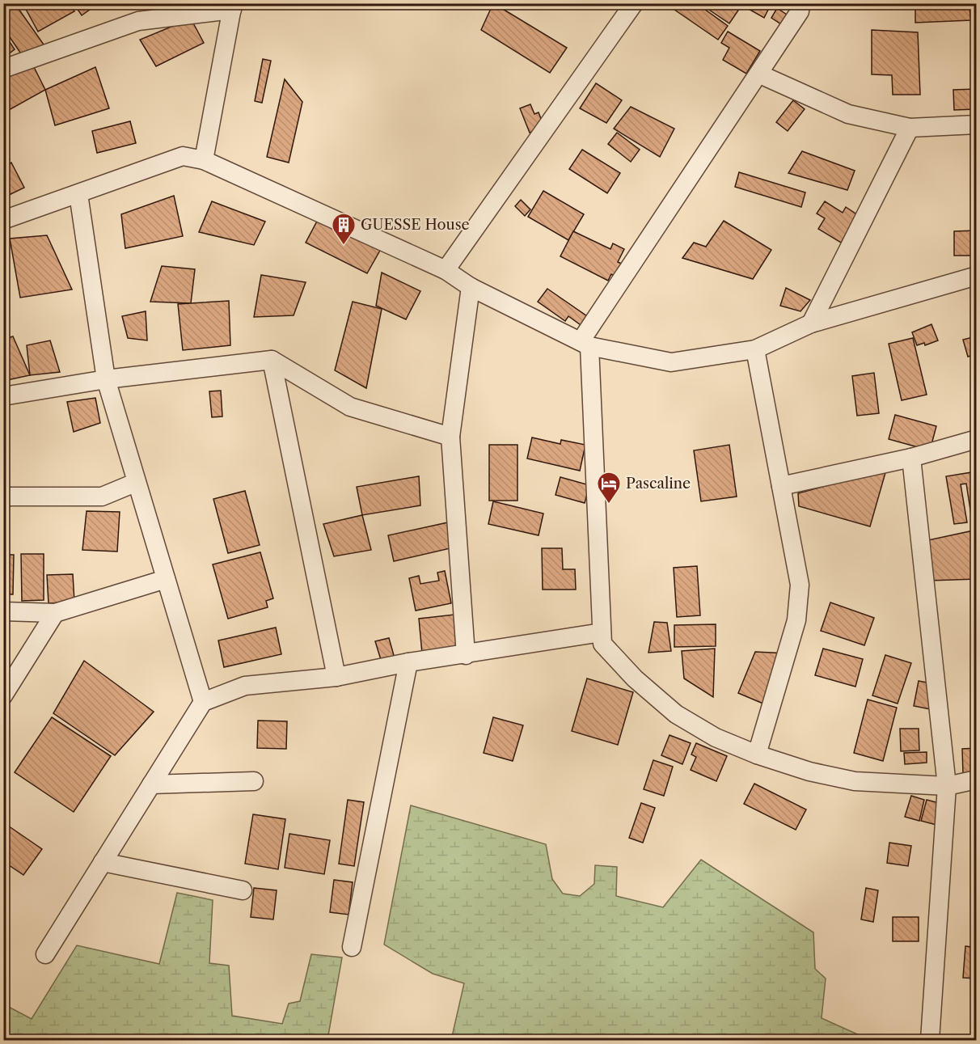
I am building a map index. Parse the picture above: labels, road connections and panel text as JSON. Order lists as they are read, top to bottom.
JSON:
{
  "places": {
    "building": ["GUESSE House"],
    "hotel": ["Pascaline"]
  }
}
